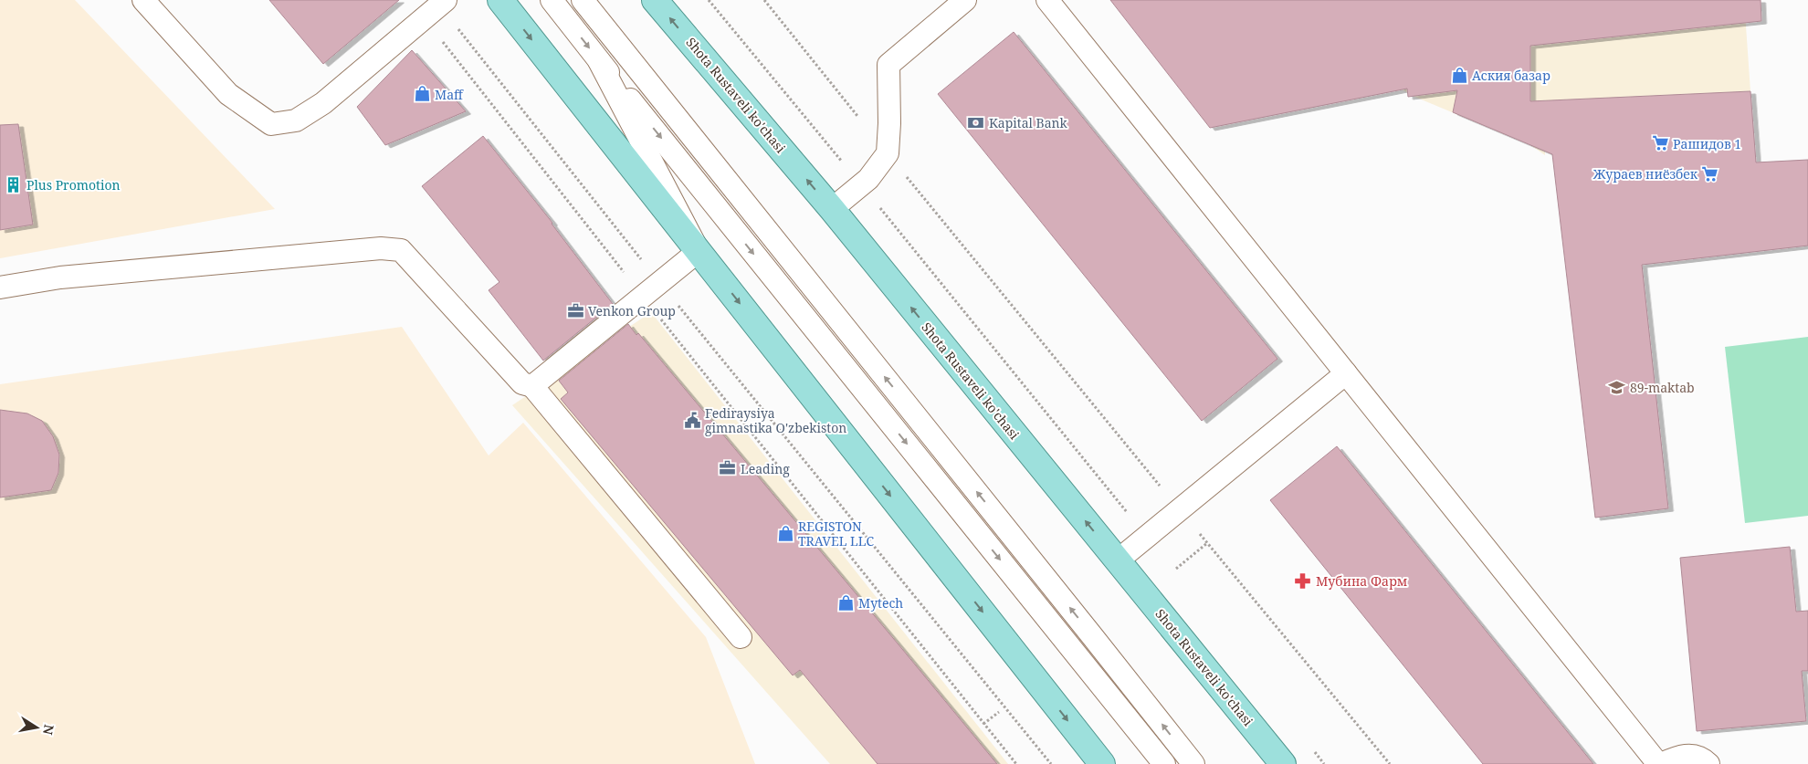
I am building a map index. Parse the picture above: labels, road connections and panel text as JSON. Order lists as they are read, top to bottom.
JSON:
{
  "streets": {
    "main road": ["Shota Rustaveli ko'chasi"]
  },
  "places": {
    "shop": [
      "Аския базар",
      "Maff",
      "REGISTON TRAVEL LLC",
      "Mytech"
    ],
    "bank": ["Kapital Bank"],
    "supermarket": ["Рашидов 1", "Жураев ниёзбек"],
    "building": ["Plus Promotion"],
    "office": ["Venkon Group", "Leading"],
    "school or university": ["89-maktab"],
    "public building": ["Fediraysiya gimnastika O'zbekiston"],
    "pharmacy": ["Мубина Фарм"]
  },
  "north": "right"
}
